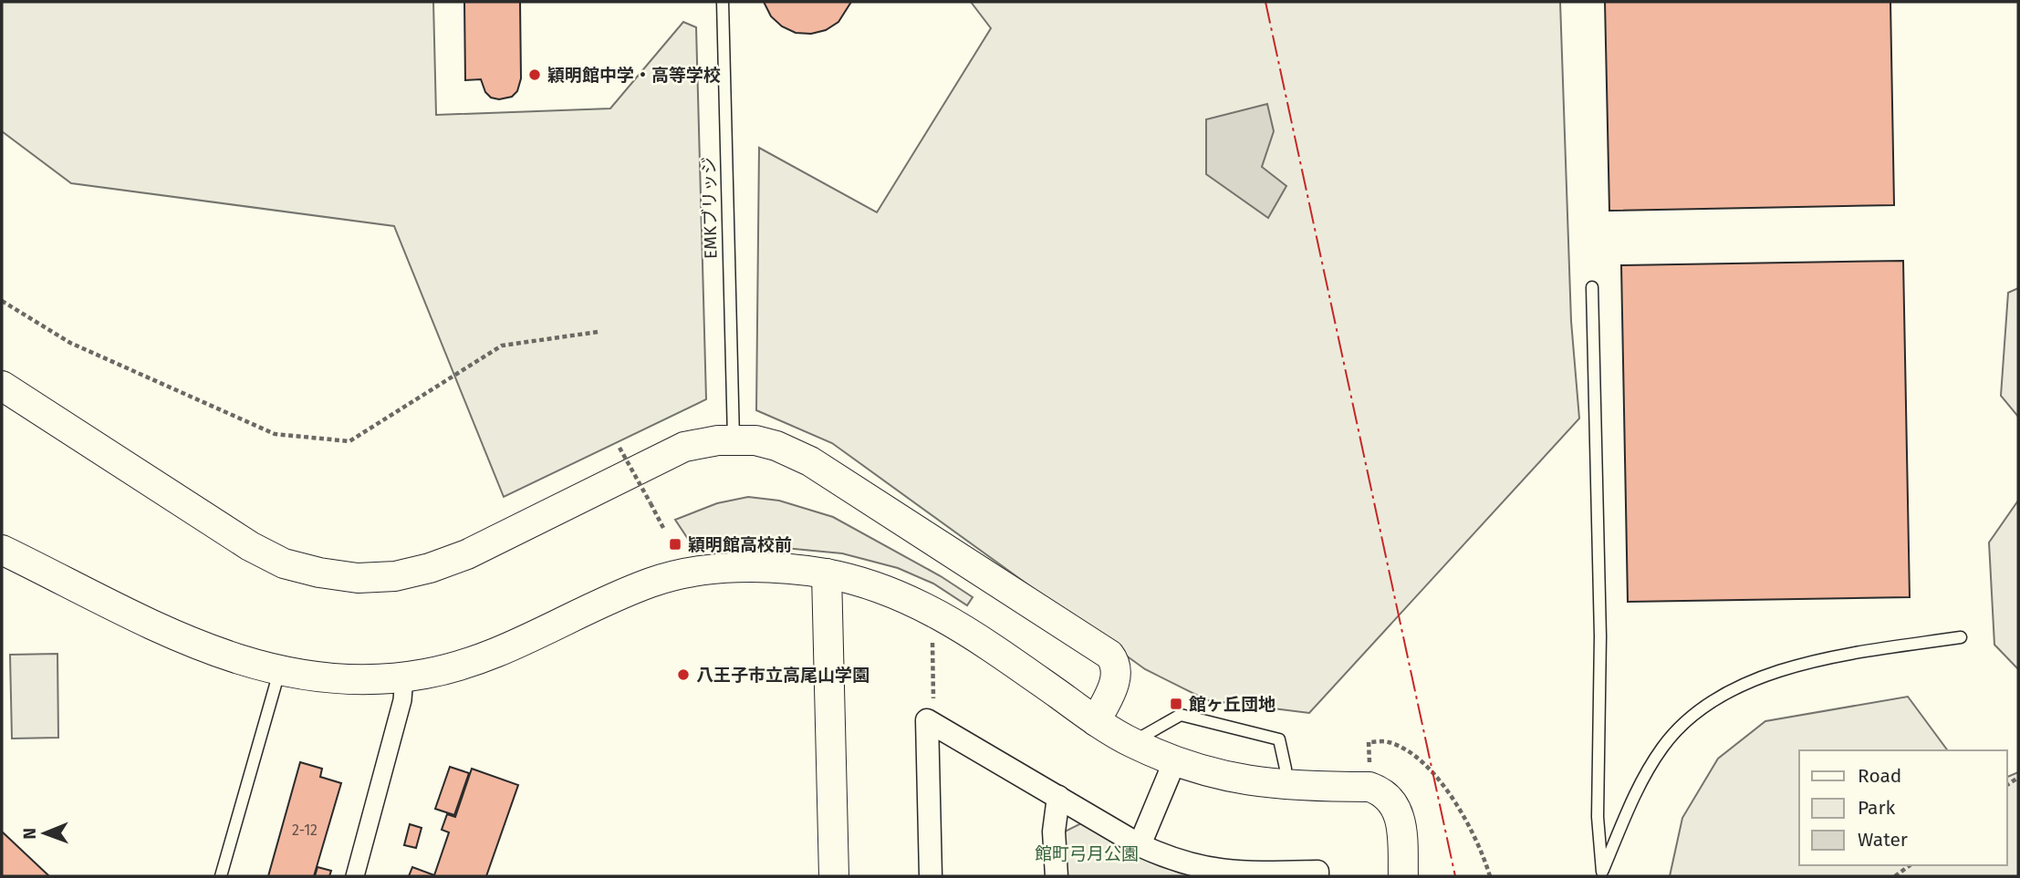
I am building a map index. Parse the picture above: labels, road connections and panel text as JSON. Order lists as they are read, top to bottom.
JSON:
{
  "streets": {
    "lane": ["EMKブリッジ"]
  },
  "parks": ["館町弓月公園"],
  "places": {
    "other": ["穎明館中学・高等学校", "八王子市立高尾山学園"],
    "transit": ["穎明館高校前", "館ヶ丘団地"]
  },
  "house_numbers": ["2-12"],
  "legend": ["Road", "Park", "Water"],
  "north": "left"
}
